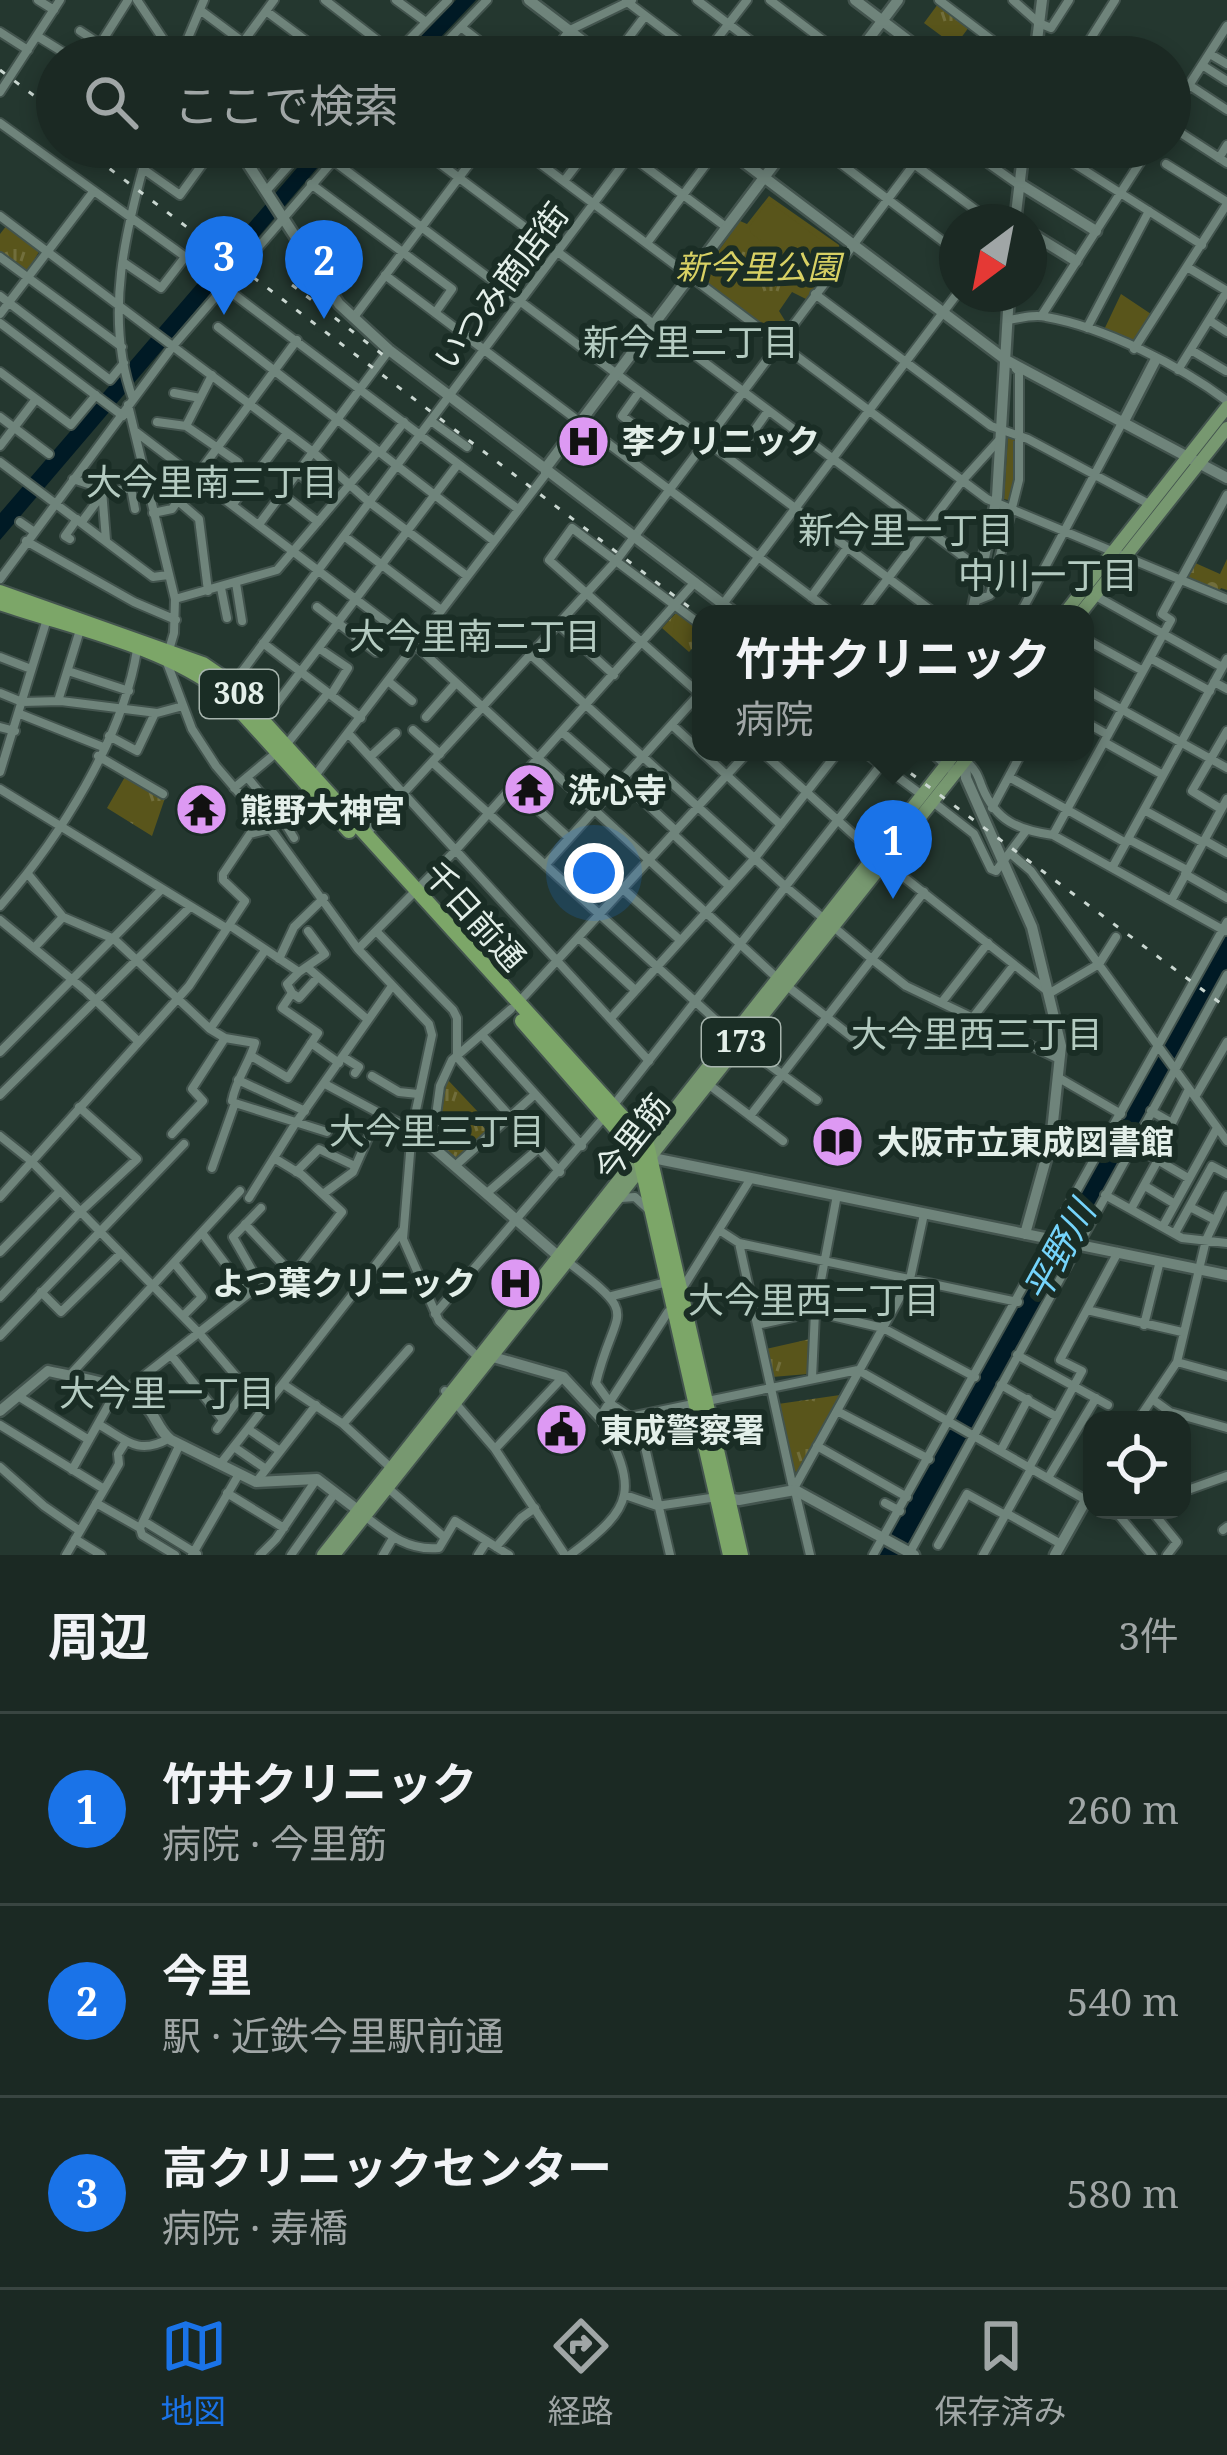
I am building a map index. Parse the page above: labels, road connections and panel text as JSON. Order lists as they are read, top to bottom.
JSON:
{
  "streets": {
    "highway": ["308", "千日前通"],
    "main road": ["173", "今里筋"],
    "street": ["いつみ商店街"]
  },
  "crossings": [
    ["いつみ商店街", "千日前通"],
    ["308", "千日前通"],
    ["308", "今里筋"],
    ["千日前通", "今里筋"]
  ],
  "districts": [
    "新今里二丁目",
    "大今里南三丁目",
    "新今里一丁目",
    "中川一丁目",
    "大今里南二丁目",
    "大今里西三丁目",
    "大今里三丁目",
    "大今里西二丁目",
    "大今里一丁目"
  ],
  "water": ["平野川"],
  "parks": ["新今里公園"],
  "places": {
    "hospital": ["李クリニック", "よつ葉クリニック"],
    "temple": ["洗心寺", "熊野大神宮"],
    "library": ["大阪市立東成図書館"],
    "public building": ["東成警察署"]
  },
  "north": "bottom left",
  "page": {
    "search": "ここで検索",
    "pins": ["3", "2", "1"],
    "popup": ["竹井クリニック", "病院"],
    "heading": ["周辺", "3件"],
    "list": [
      {
        "mark": "1",
        "name": "竹井クリニック",
        "note": "病院 · 今里筋",
        "value": "260 m"
      },
      {
        "mark": "2",
        "name": "今里",
        "note": "駅 · 近鉄今里駅前通",
        "value": "540 m"
      },
      {
        "mark": "3",
        "name": "高クリニックセンター",
        "note": "病院 · 寿橋",
        "value": "580 m"
      }
    ],
    "nav": ["地図", "経路", "保存済み"]
  }
}
